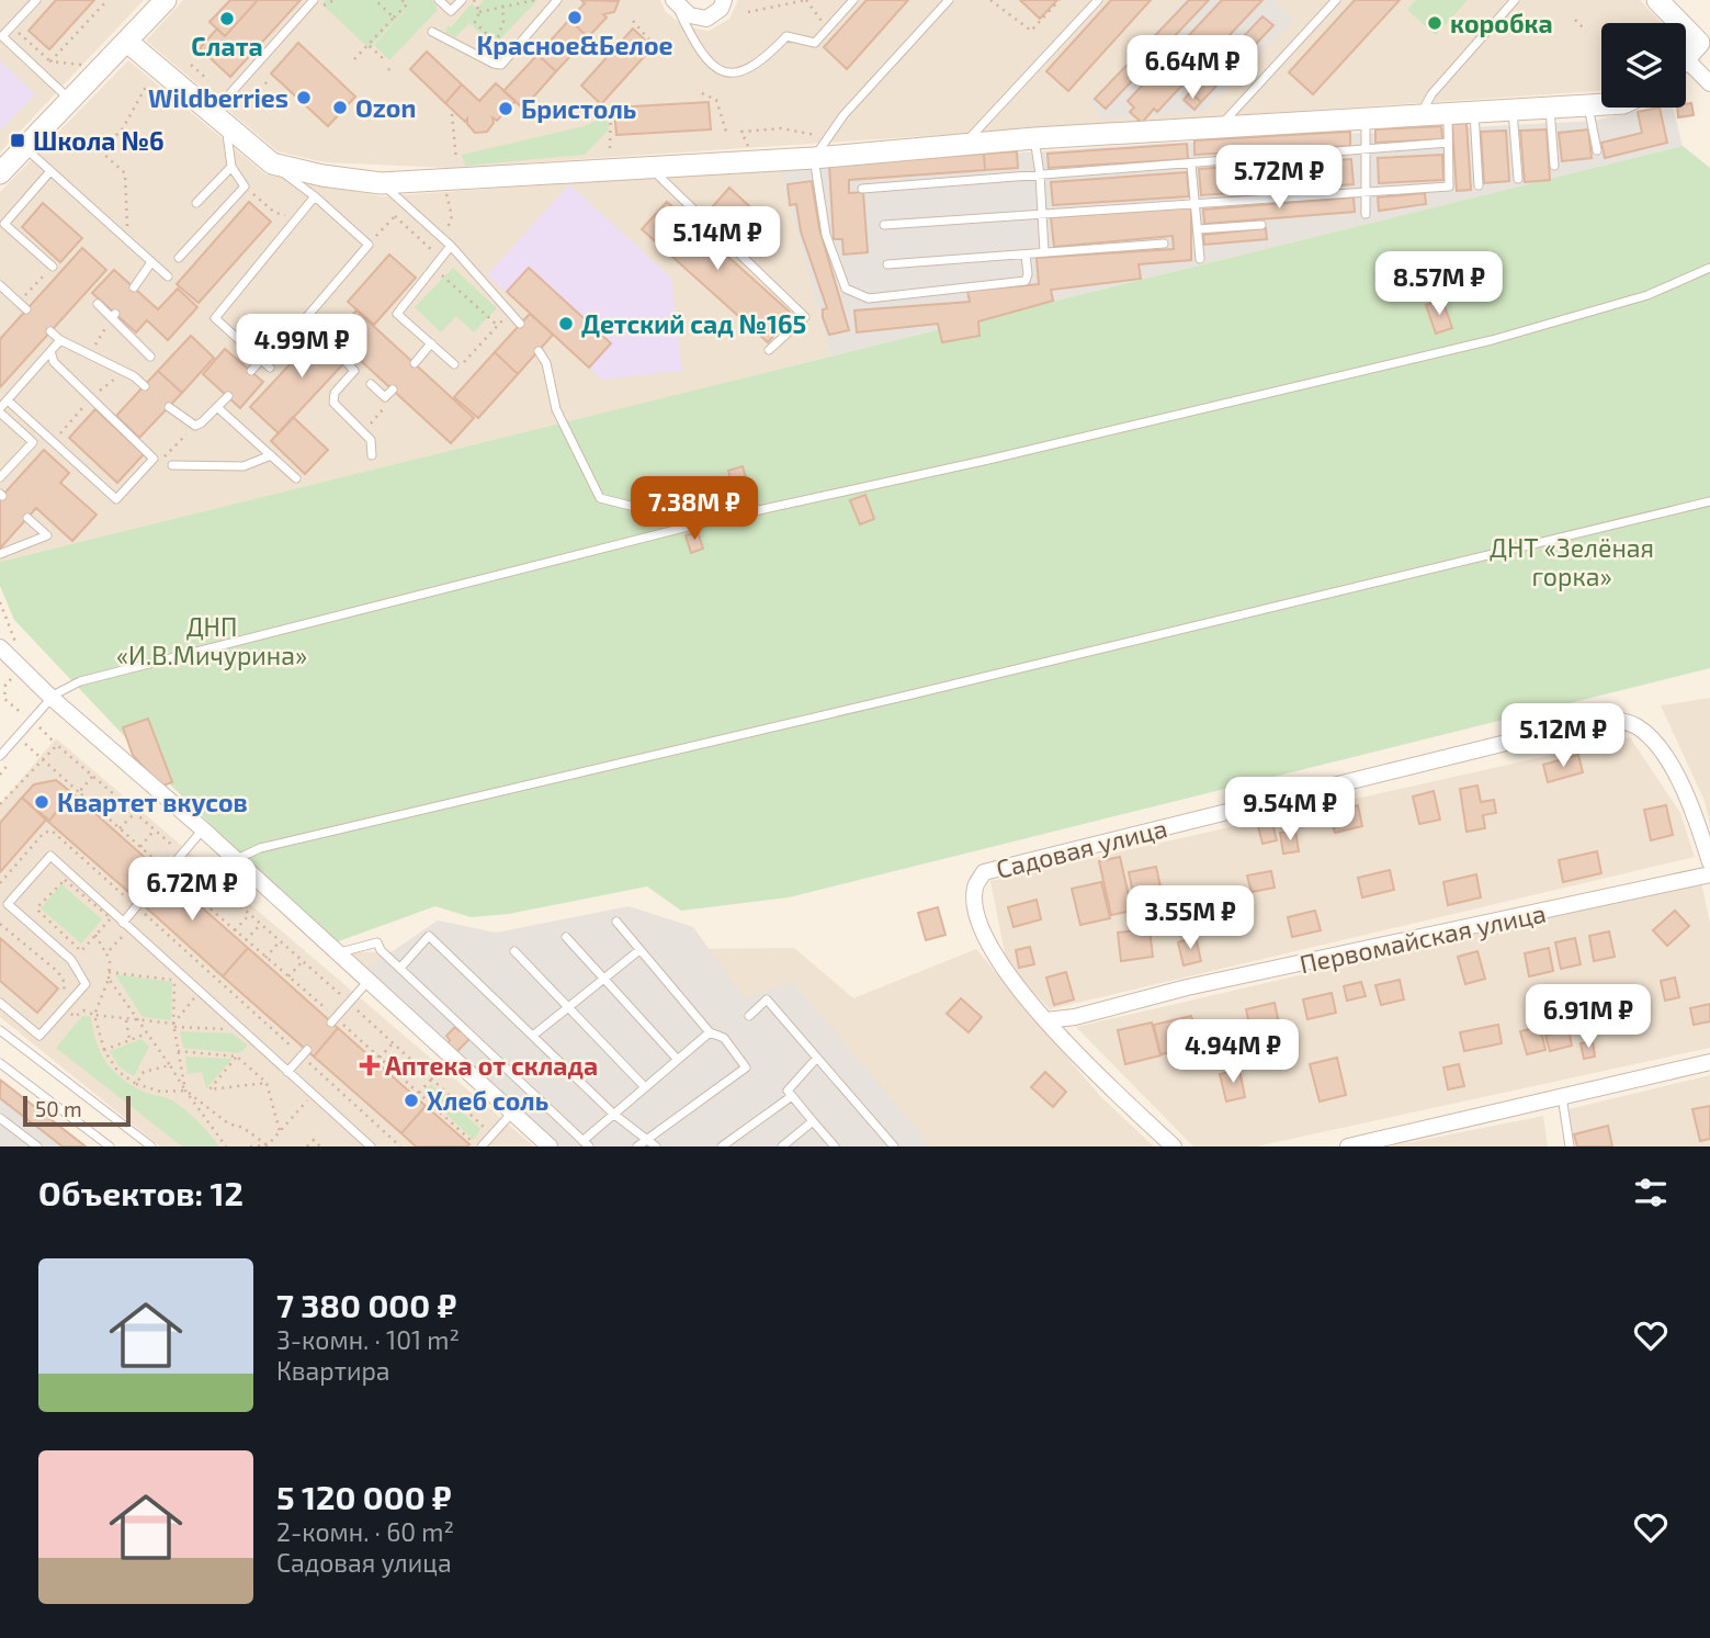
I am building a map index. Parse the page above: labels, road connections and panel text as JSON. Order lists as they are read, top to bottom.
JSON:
{
  "streets": {
    "street": ["Садовая улица", "Первомайская улица"]
  },
  "crossings": [
    ["Садовая улица", "Первомайская улица"]
  ],
  "parks": ["ДНТ «Зелёная горка»", "ДНП «И.В.Мичурина»"],
  "places": {
    "other": [
      "Красное&Белое",
      "Слата",
      "коробка",
      "Wildberries",
      "Ozon",
      "Бристоль",
      "Детский сад №165",
      "Квартет вкусов",
      "Хлеб соль"
    ],
    "transit": ["Школа №6"],
    "health": ["Аптека от склада"]
  },
  "scale_bar": "50 m",
  "page": {
    "price": [
      "6.64M ₽",
      "5.72M ₽",
      "5.14M ₽",
      "8.57M ₽",
      "4.99M ₽",
      "7.38M ₽",
      "5.12M ₽",
      "9.54M ₽",
      "6.72M ₽",
      "3.55M ₽",
      "6.91M ₽",
      "4.94M ₽"
    ],
    "scale": "50 m",
    "heading": "Объектов: 12",
    "list": [
      {
        "name": "7 380 000 ₽",
        "note": "3-комн. · 101 m² · Квартира"
      },
      {
        "name": "5 120 000 ₽",
        "note": "2-комн. · 60 m² · Садовая улица"
      }
    ]
  }
}
